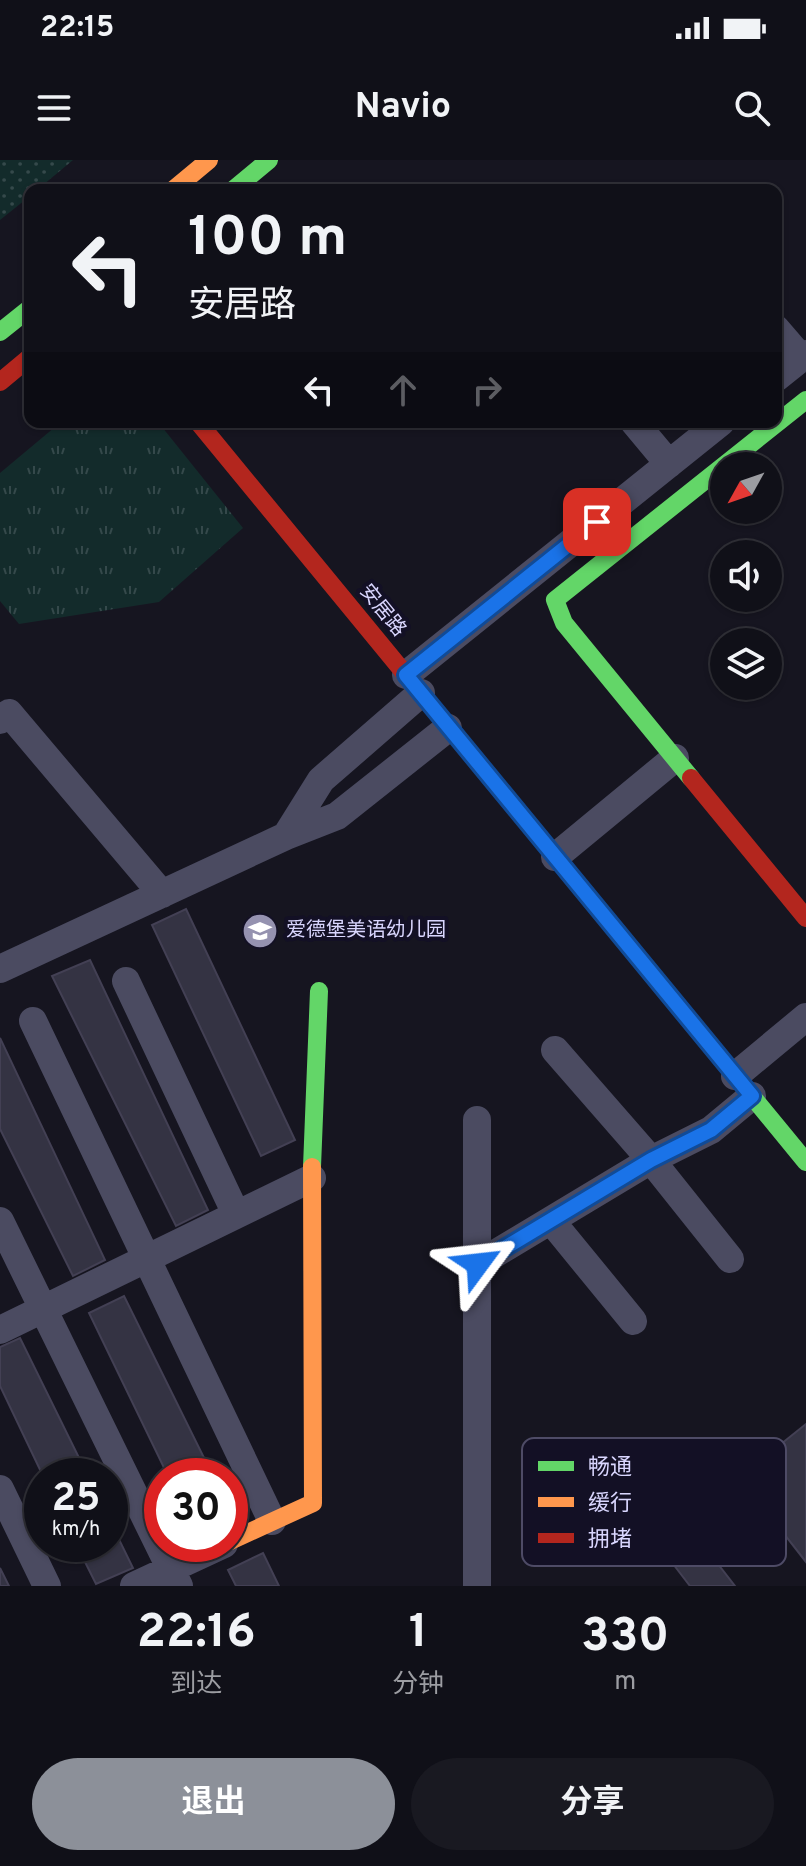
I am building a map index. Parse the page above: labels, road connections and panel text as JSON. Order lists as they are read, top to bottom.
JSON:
{
  "streets": {
    "street": ["安居路"]
  },
  "places": {
    "school or university": ["爱德堡美语幼儿园"]
  },
  "legend": ["畅通", "缓行", "拥堵"],
  "north": "bottom left",
  "page": {
    "status": "22:15",
    "header": "Navio",
    "turn": ["100 m", "安居路"],
    "speed": "25 km/h",
    "limit": "30",
    "eta": [
      "22:16",
      "到达",
      "1",
      "分钟",
      "330",
      "m"
    ],
    "buttons": ["退出", "分享"]
  }
}
